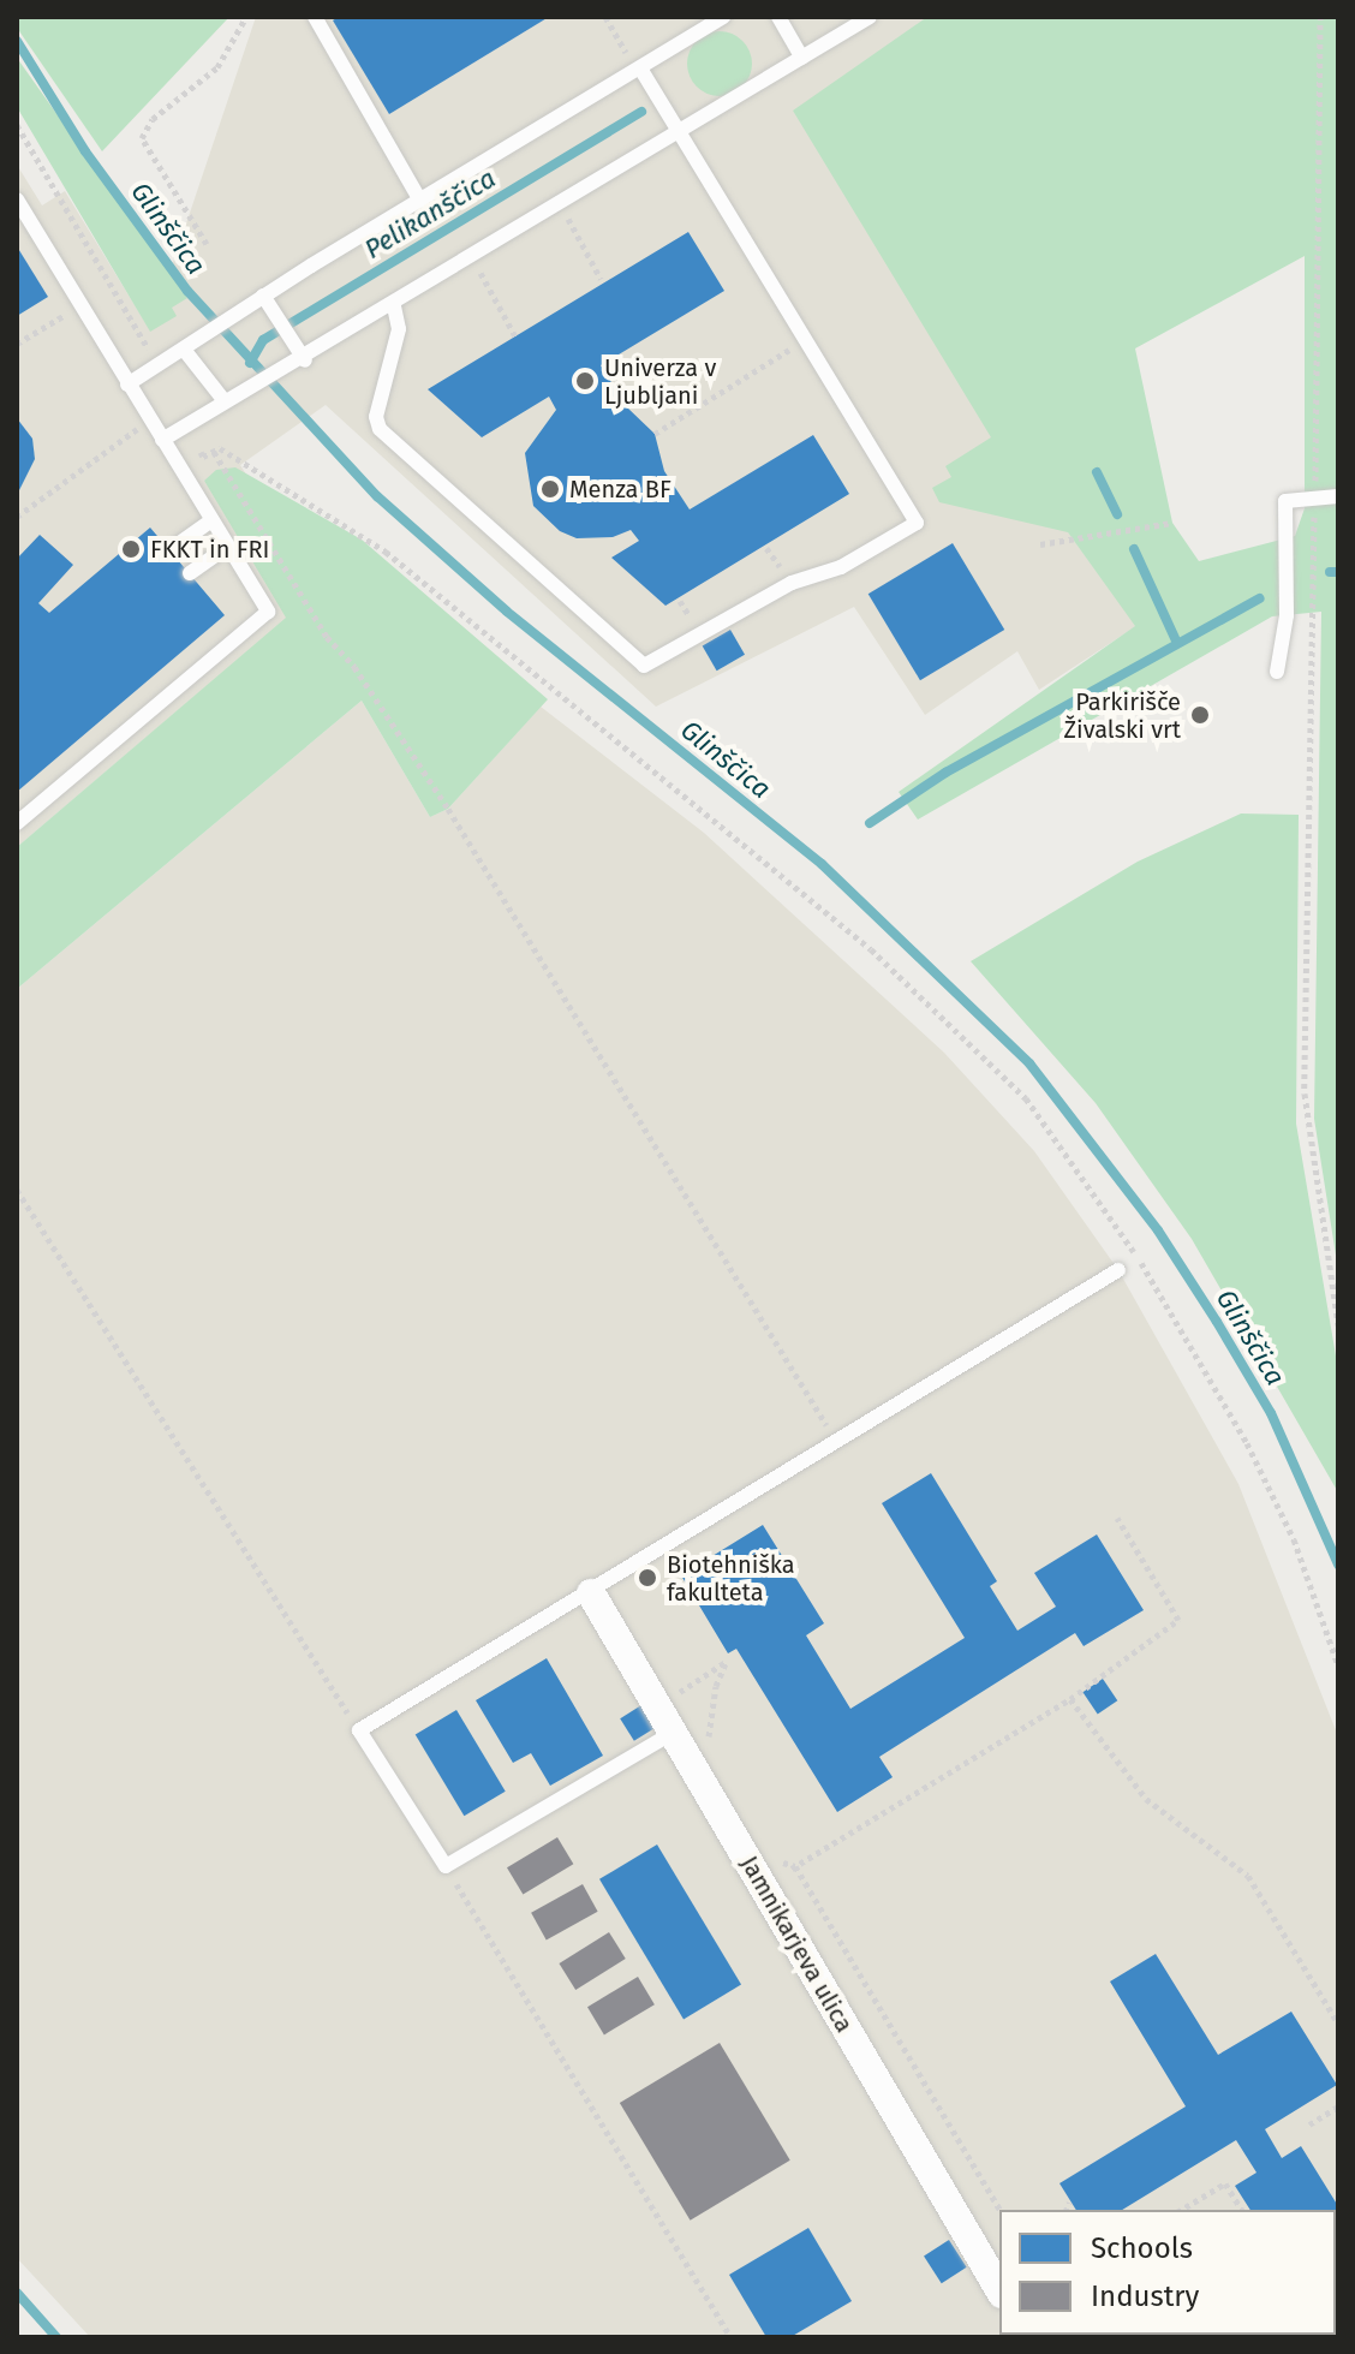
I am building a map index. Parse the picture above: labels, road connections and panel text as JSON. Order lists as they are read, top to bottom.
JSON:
{
  "streets": {
    "street": ["Jamnikarjeva ulica"]
  },
  "water": ["Pelikanščica", "Glinščica"],
  "places": [
    "Univerza v Ljubljani",
    "Menza BF",
    "FKKT in FRI",
    "Parkirišče Živalski vrt",
    "Biotehniška fakulteta"
  ],
  "legend": ["Schools", "Industry"]
}
